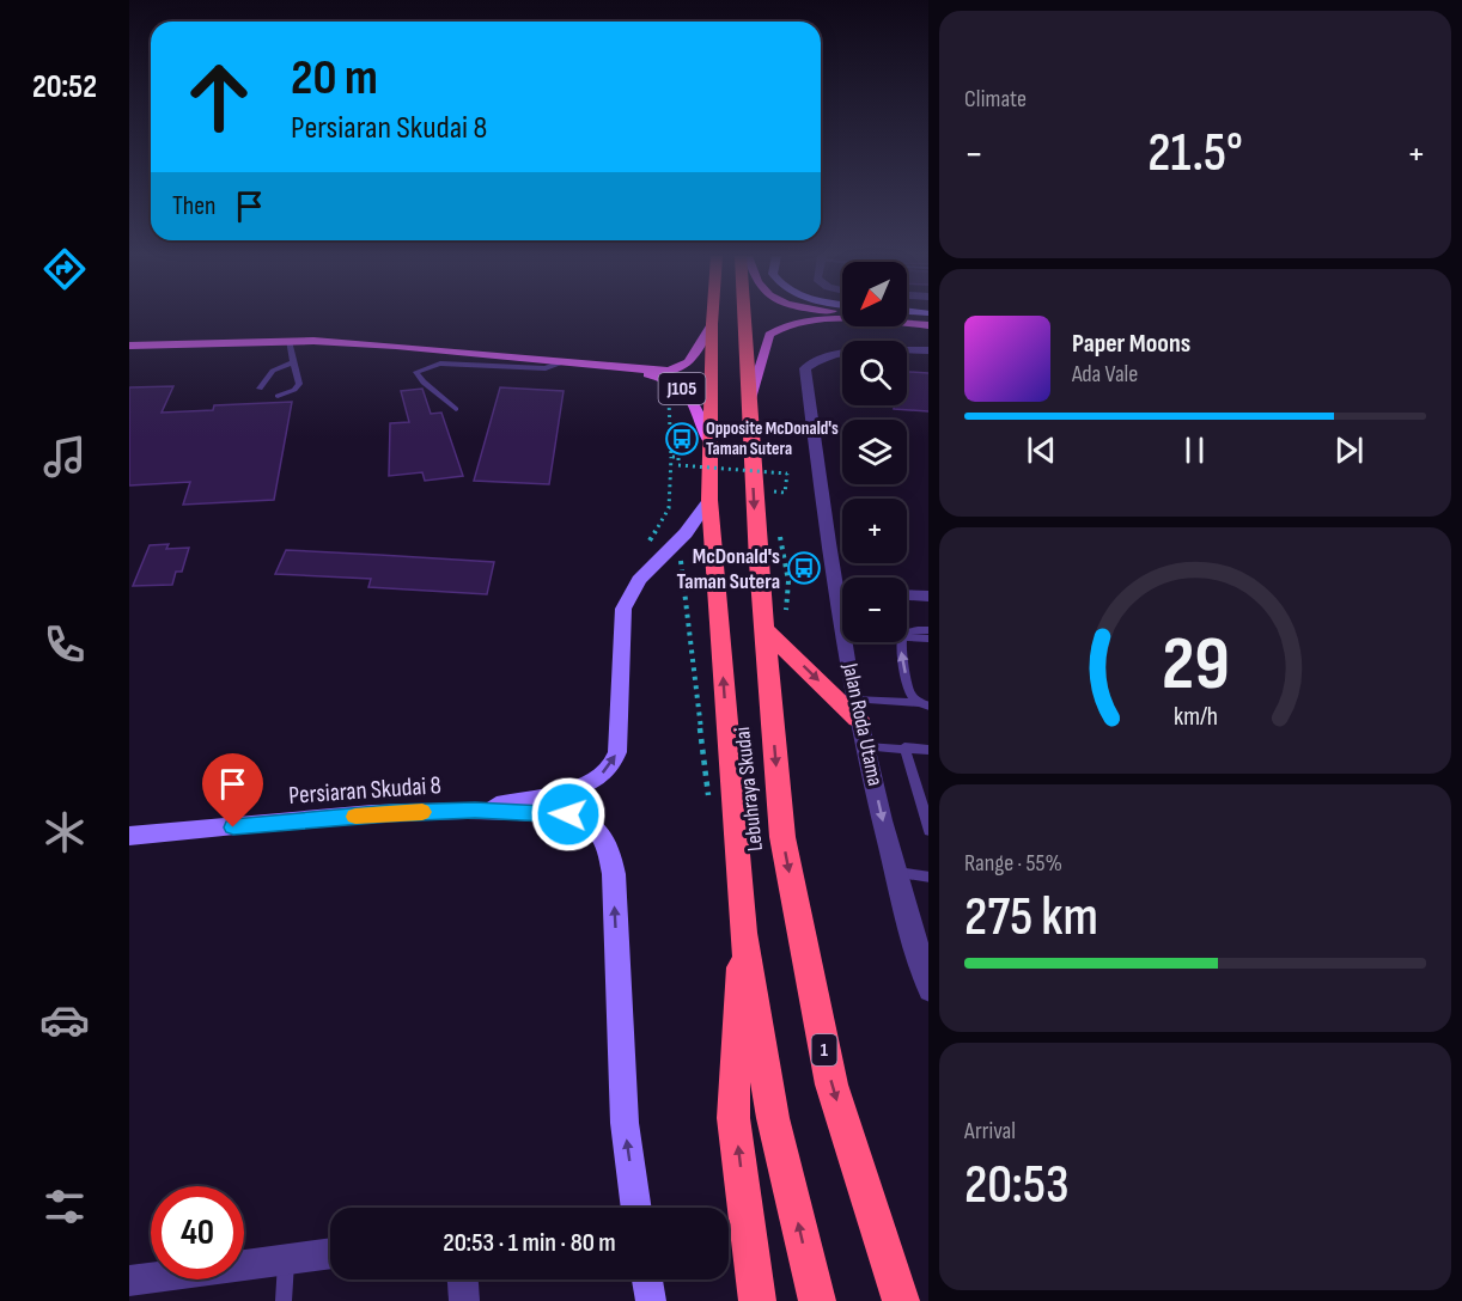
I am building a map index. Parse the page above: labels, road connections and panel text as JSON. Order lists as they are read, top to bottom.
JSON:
{
  "streets": {
    "highway": ["Lebuhraya Skudai", "1"],
    "main road": ["J105"],
    "street": ["Jalan Roda Utama", "Persiaran Skudai 8"]
  },
  "crossings": [
    ["J105", "Lebuhraya Skudai"]
  ],
  "places": {
    "bus stop": ["Opposite McDonald's Taman Sutera", "McDonald's Taman Sutera"]
  },
  "north": "bottom left",
  "page": {
    "tabs": "20:52",
    "tile": [
      "Climate",
      ["Range · 55%", "275 km"],
      ["Arrival", "20:53"]
    ],
    "turn": ["20 m", "Persiaran Skudai 8"],
    "heat": ["−", "21.5°", "+"],
    "then": "Then",
    "map_buttons": ["+", "−"],
    "song": ["Paper Moons", "Ada Vale"],
    "limit": "40",
    "trip": "20:53 · 1 min · 80 m",
    "gauge": ["29", "km/h"]
  }
}
